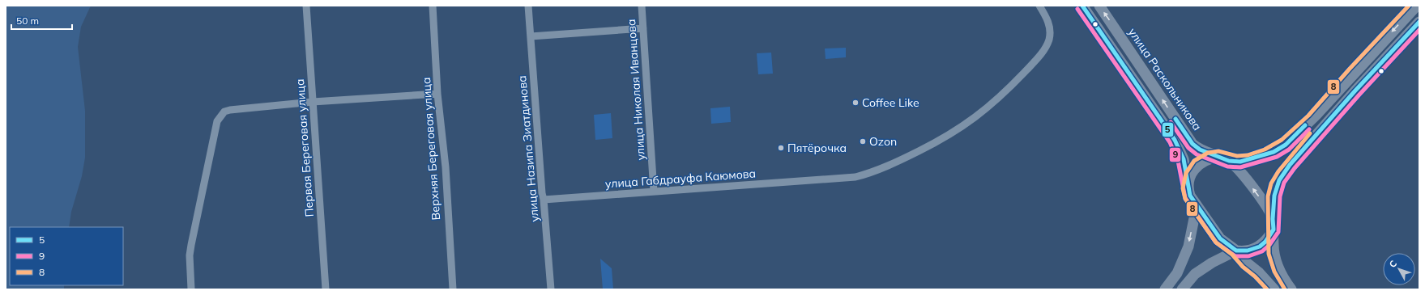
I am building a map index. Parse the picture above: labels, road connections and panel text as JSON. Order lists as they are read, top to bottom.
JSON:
{
  "streets": {
    "main road": ["улица Раскольникова"],
    "street": [
      "улица Николая Иванцова",
      "Первая Береговая улица",
      "Верхняя Береговая улица",
      "улица Назипа Зиатдинова",
      "улица Габдрауфа Каюмова"
    ]
  },
  "crossings": [
    ["улица Николая Иванцова", "улица Габдрауфа Каюмова"],
    ["улица Назипа Зиатдинова", "улица Габдрауфа Каюмова"]
  ],
  "places": ["Coffee Like", "Ozon", "Пятёрочка"],
  "lines": ["transit line 5", "transit line 8", "transit line 9"],
  "legend": ["5", "9", "8"],
  "scale_bar": "50 m",
  "north": "top left"
}
